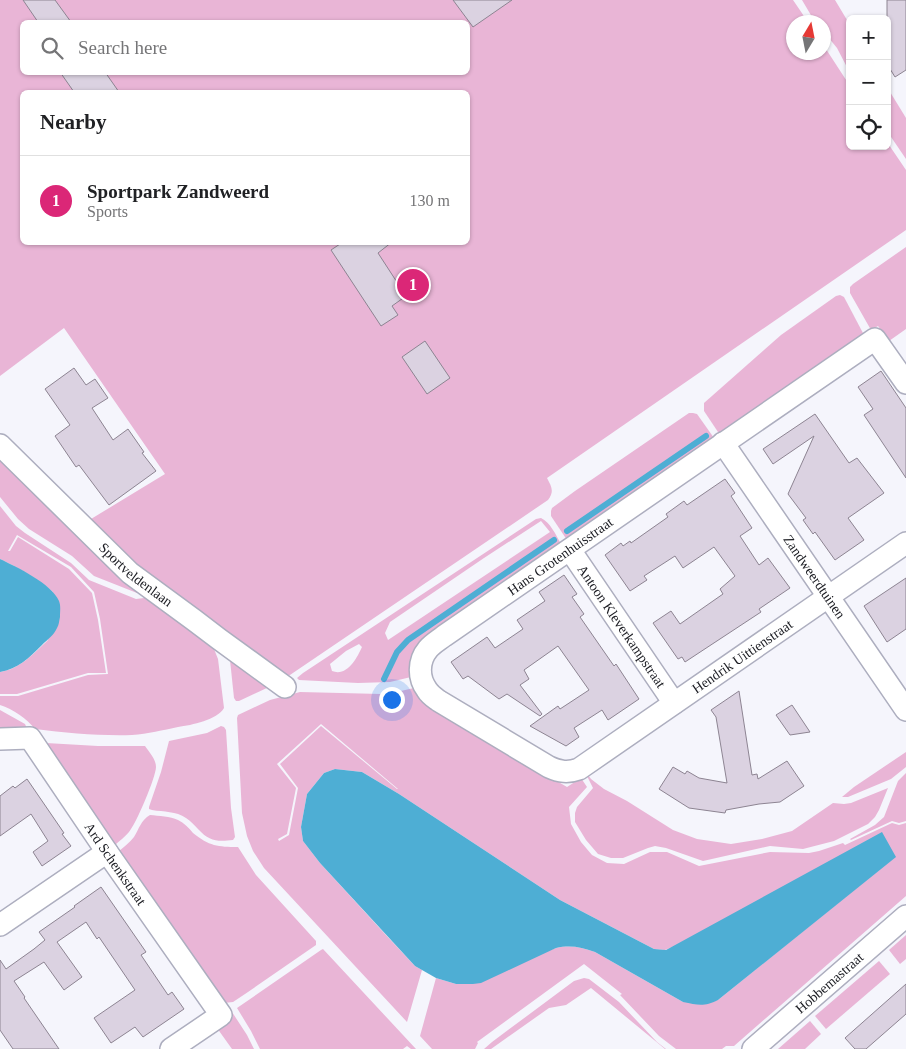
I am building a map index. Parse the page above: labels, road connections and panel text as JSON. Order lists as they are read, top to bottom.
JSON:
{
  "streets": {
    "street": [
      "Hans Grotenhuisstraat",
      "Sportveldenlaan",
      "Zandweerdtuinen",
      "Antoon Kleverkampstraat",
      "Hendrik Uittienstraat",
      "Ard Schenkstraat",
      "Hobbemastraat"
    ]
  },
  "crossings": [
    ["Hans Grotenhuisstraat", "Zandweerdtuinen"],
    ["Hans Grotenhuisstraat", "Antoon Kleverkampstraat"],
    ["Hans Grotenhuisstraat", "Hendrik Uittienstraat"],
    ["Zandweerdtuinen", "Hendrik Uittienstraat"],
    ["Antoon Kleverkampstraat", "Hendrik Uittienstraat"]
  ],
  "north": "top",
  "page": {
    "map_buttons": ["+", "−"],
    "search": "Search here",
    "heading": "Nearby",
    "list": [
      {
        "mark": "1",
        "name": "Sportpark Zandweerd",
        "note": "Sports",
        "value": "130 m"
      }
    ],
    "pins": "1"
  }
}
